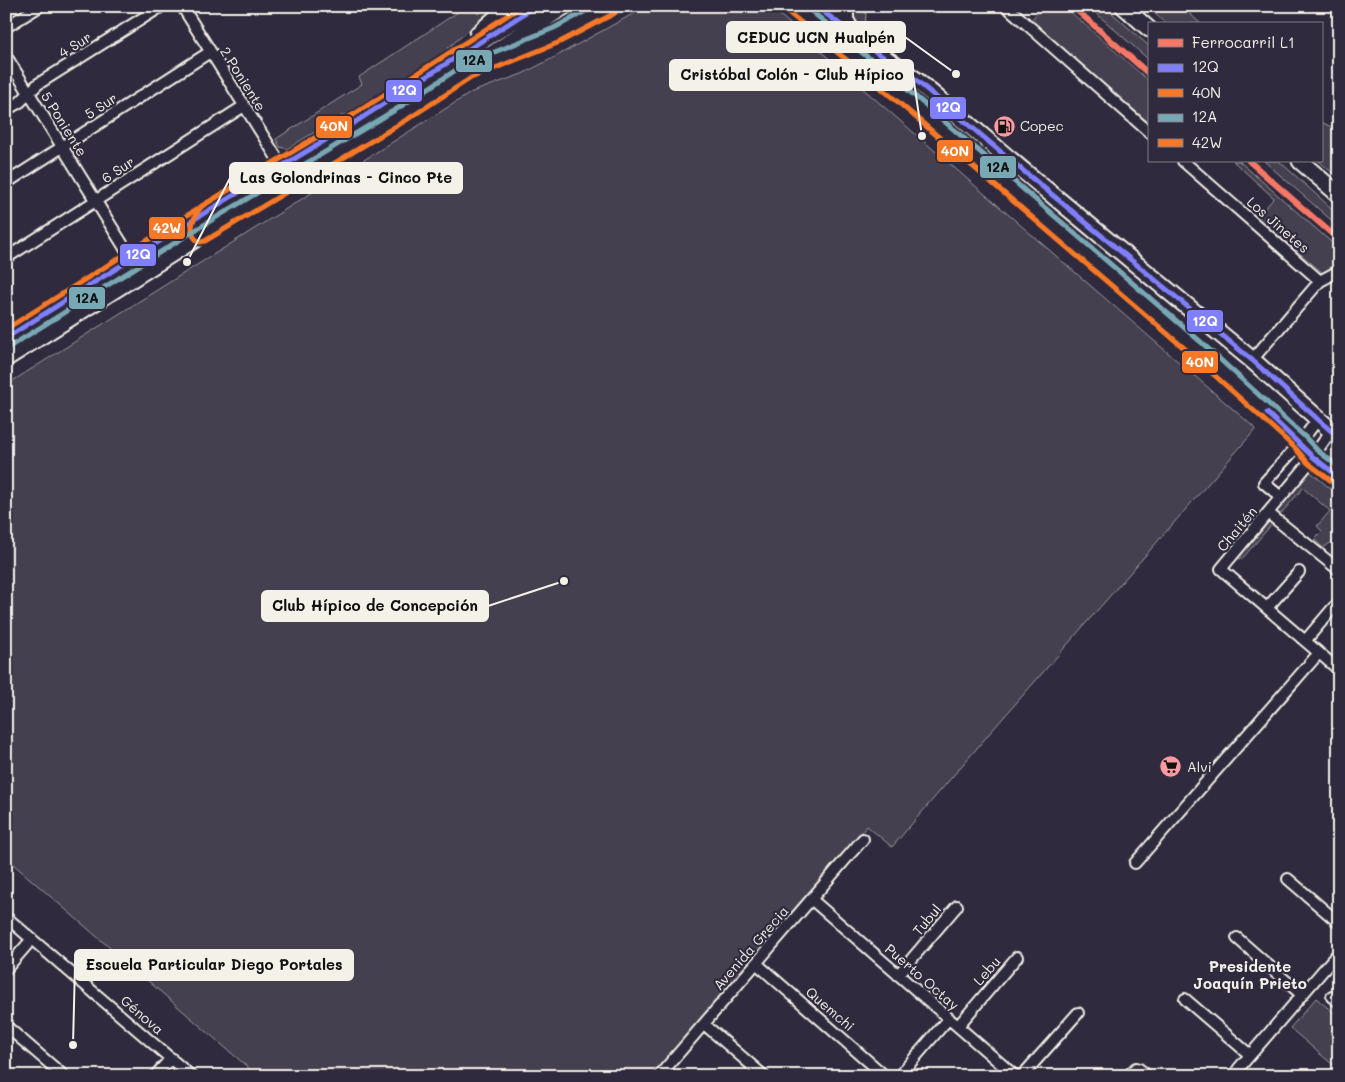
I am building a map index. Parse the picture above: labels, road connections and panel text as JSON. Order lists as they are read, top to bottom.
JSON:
{
  "streets": {
    "street": [
      "4 Sur",
      "2 Poniente",
      "5 Sur",
      "5 Poniente",
      "6 Sur",
      "Los Jinetes",
      "Chaitén",
      "Tubul",
      "Avenida Grecia",
      "Lebu",
      "Puerto Octay",
      "Quemchi",
      "Génova"
    ]
  },
  "crossings": [
    ["4 Sur", "5 Poniente"],
    ["2 Poniente", "5 Sur"],
    ["2 Poniente", "6 Sur"],
    ["5 Sur", "5 Poniente"],
    ["5 Poniente", "6 Sur"],
    ["Tubul", "Puerto Octay"],
    ["Avenida Grecia", "Puerto Octay"],
    ["Avenida Grecia", "Quemchi"],
    ["Lebu", "Puerto Octay"]
  ],
  "districts": ["Presidente Joaquín Prieto"],
  "places": {
    "other": [
      "CEDUC UCN Hualpén",
      "Cristóbal Colón - Club Hípico",
      "Las Golondrinas - Cinco Pte",
      "Club Hípico de Concepción",
      "Escuela Particular Diego Portales"
    ],
    "fuel station": ["Copec"],
    "supermarket": ["Alvi"]
  },
  "lines": [
    "rail line L1",
    "transit line 12Q",
    "transit line 40N",
    "transit line 12A",
    "transit line 42W"
  ],
  "legend": [
    "Ferrocarril L1",
    "12Q",
    "40N",
    "12A",
    "42W"
  ]
}
